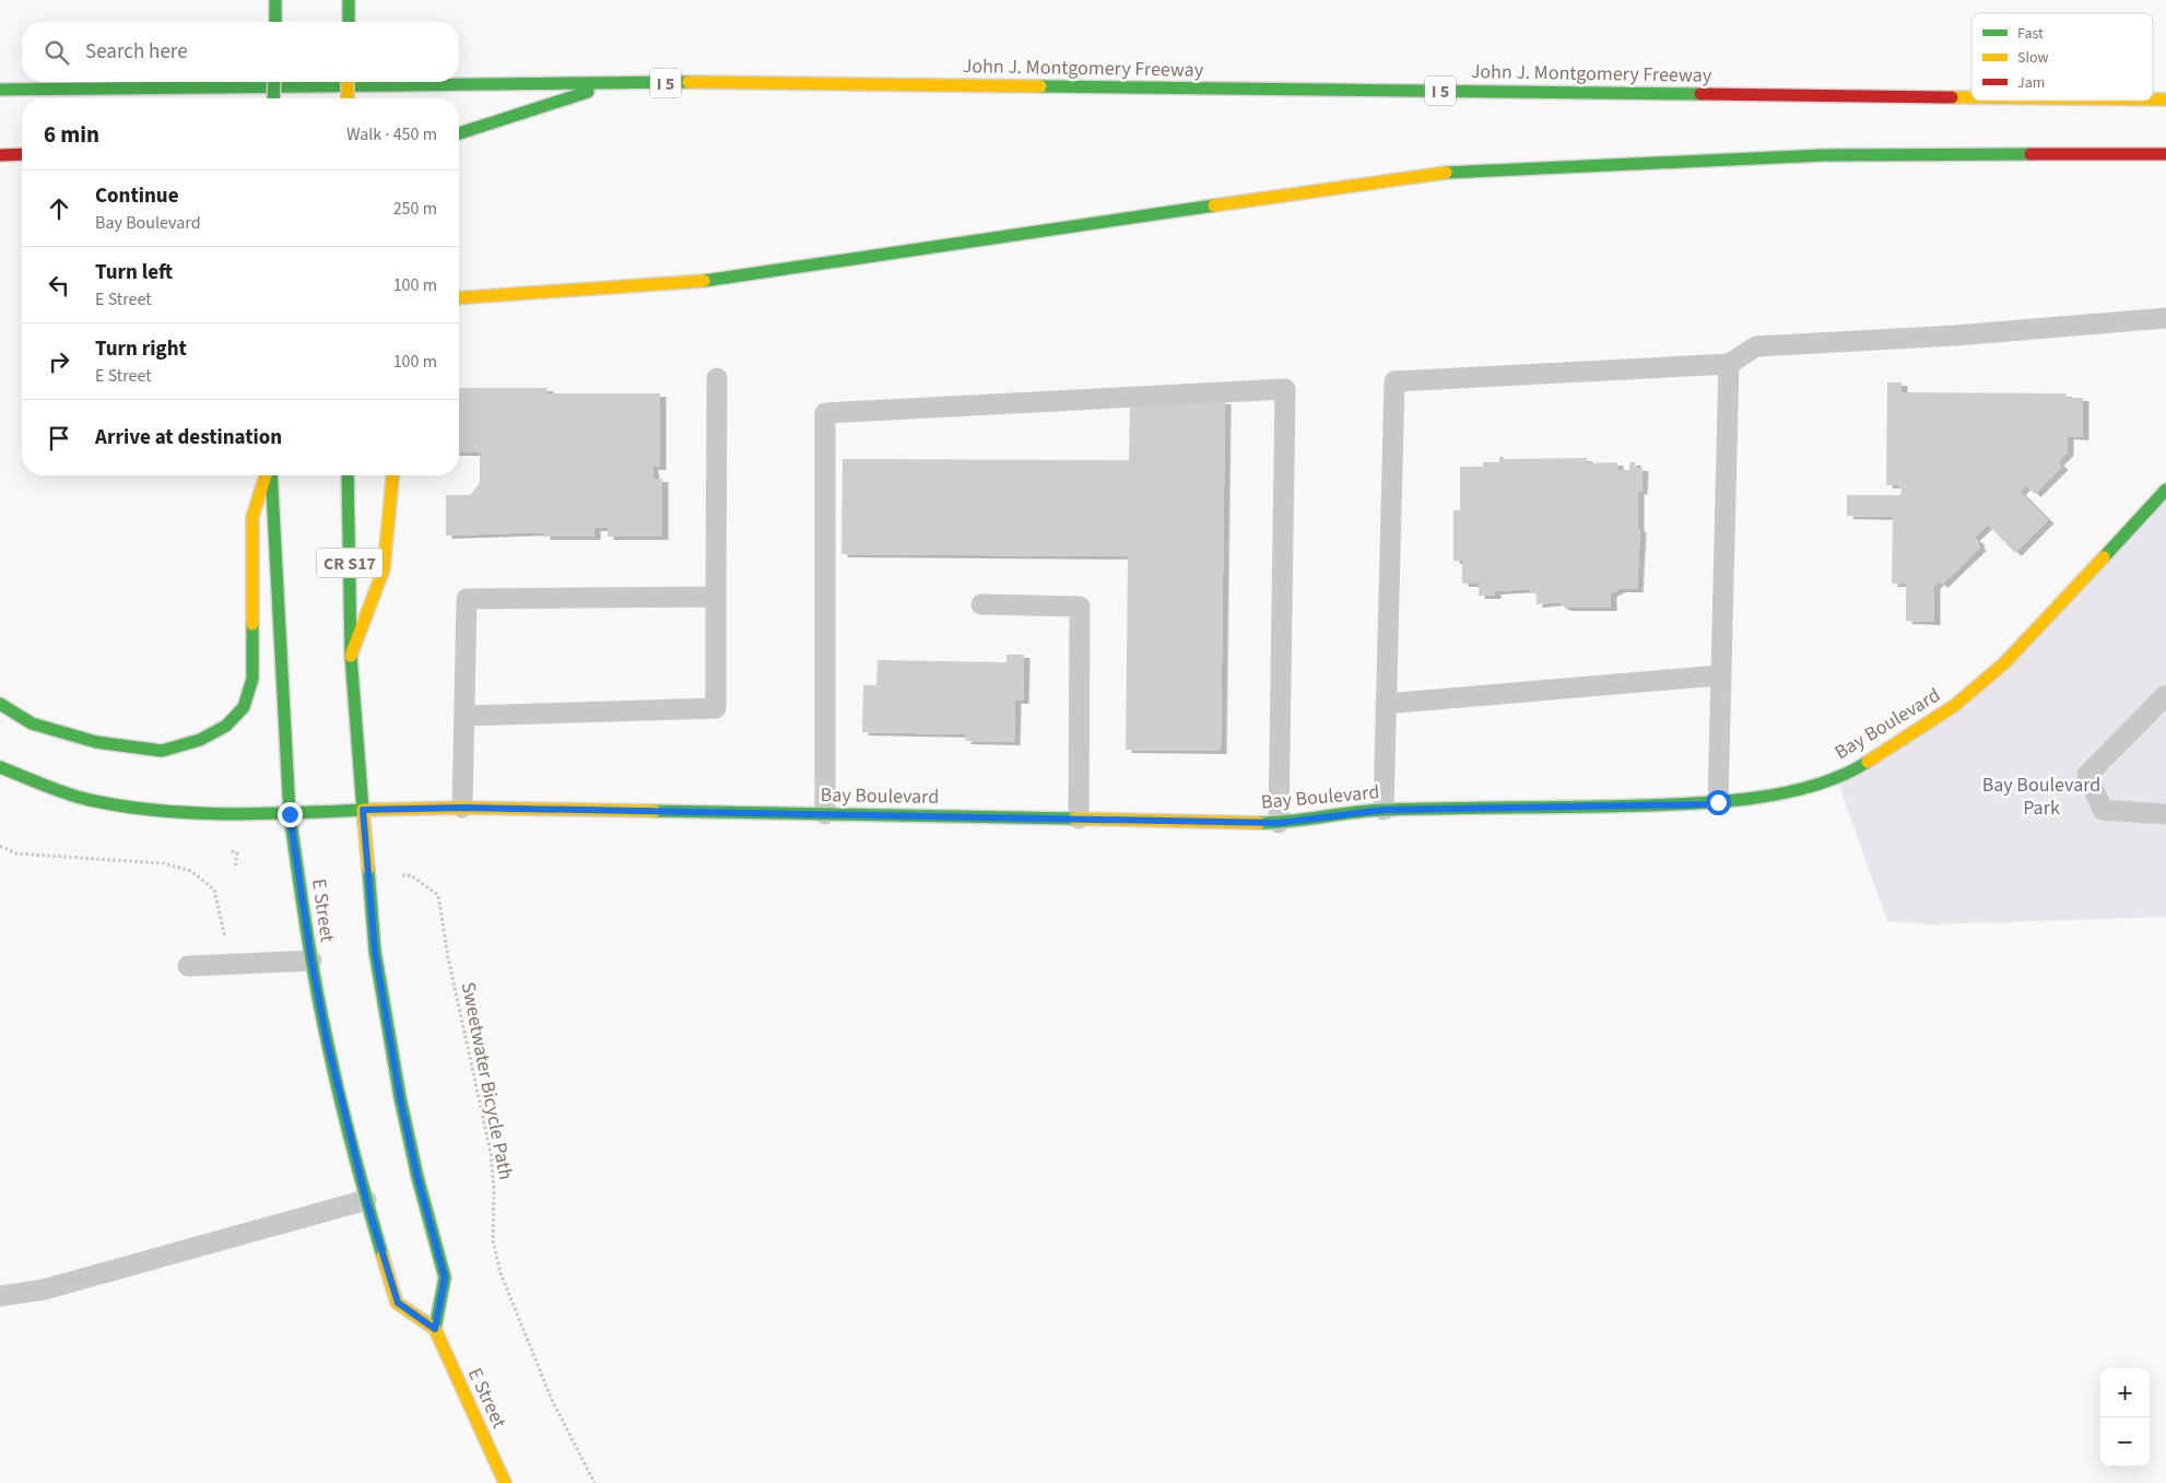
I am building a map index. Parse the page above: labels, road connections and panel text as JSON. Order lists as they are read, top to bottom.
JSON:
{
  "streets": {
    "main road": [
      "John J. Montgomery Freeway",
      "I 5",
      "CR S17",
      "Bay Boulevard",
      "E Street"
    ],
    "path": ["Sweetwater Bicycle Path"]
  },
  "crossings": [
    ["CR S17", "Bay Boulevard"],
    ["Bay Boulevard", "E Street"]
  ],
  "parks": ["Bay Boulevard Park"],
  "legend": ["Fast", "Slow", "Jam"],
  "page": {
    "search": "Search here",
    "heading": ["6 min", "Walk · 450 m"],
    "list": [
      ["Continue", "Bay Boulevard", "250 m"],
      ["Turn left", "E Street", "100 m"],
      ["Turn right", "E Street", "100 m"],
      "Arrive at destination"
    ],
    "map_buttons": ["+", "−"]
  }
}
